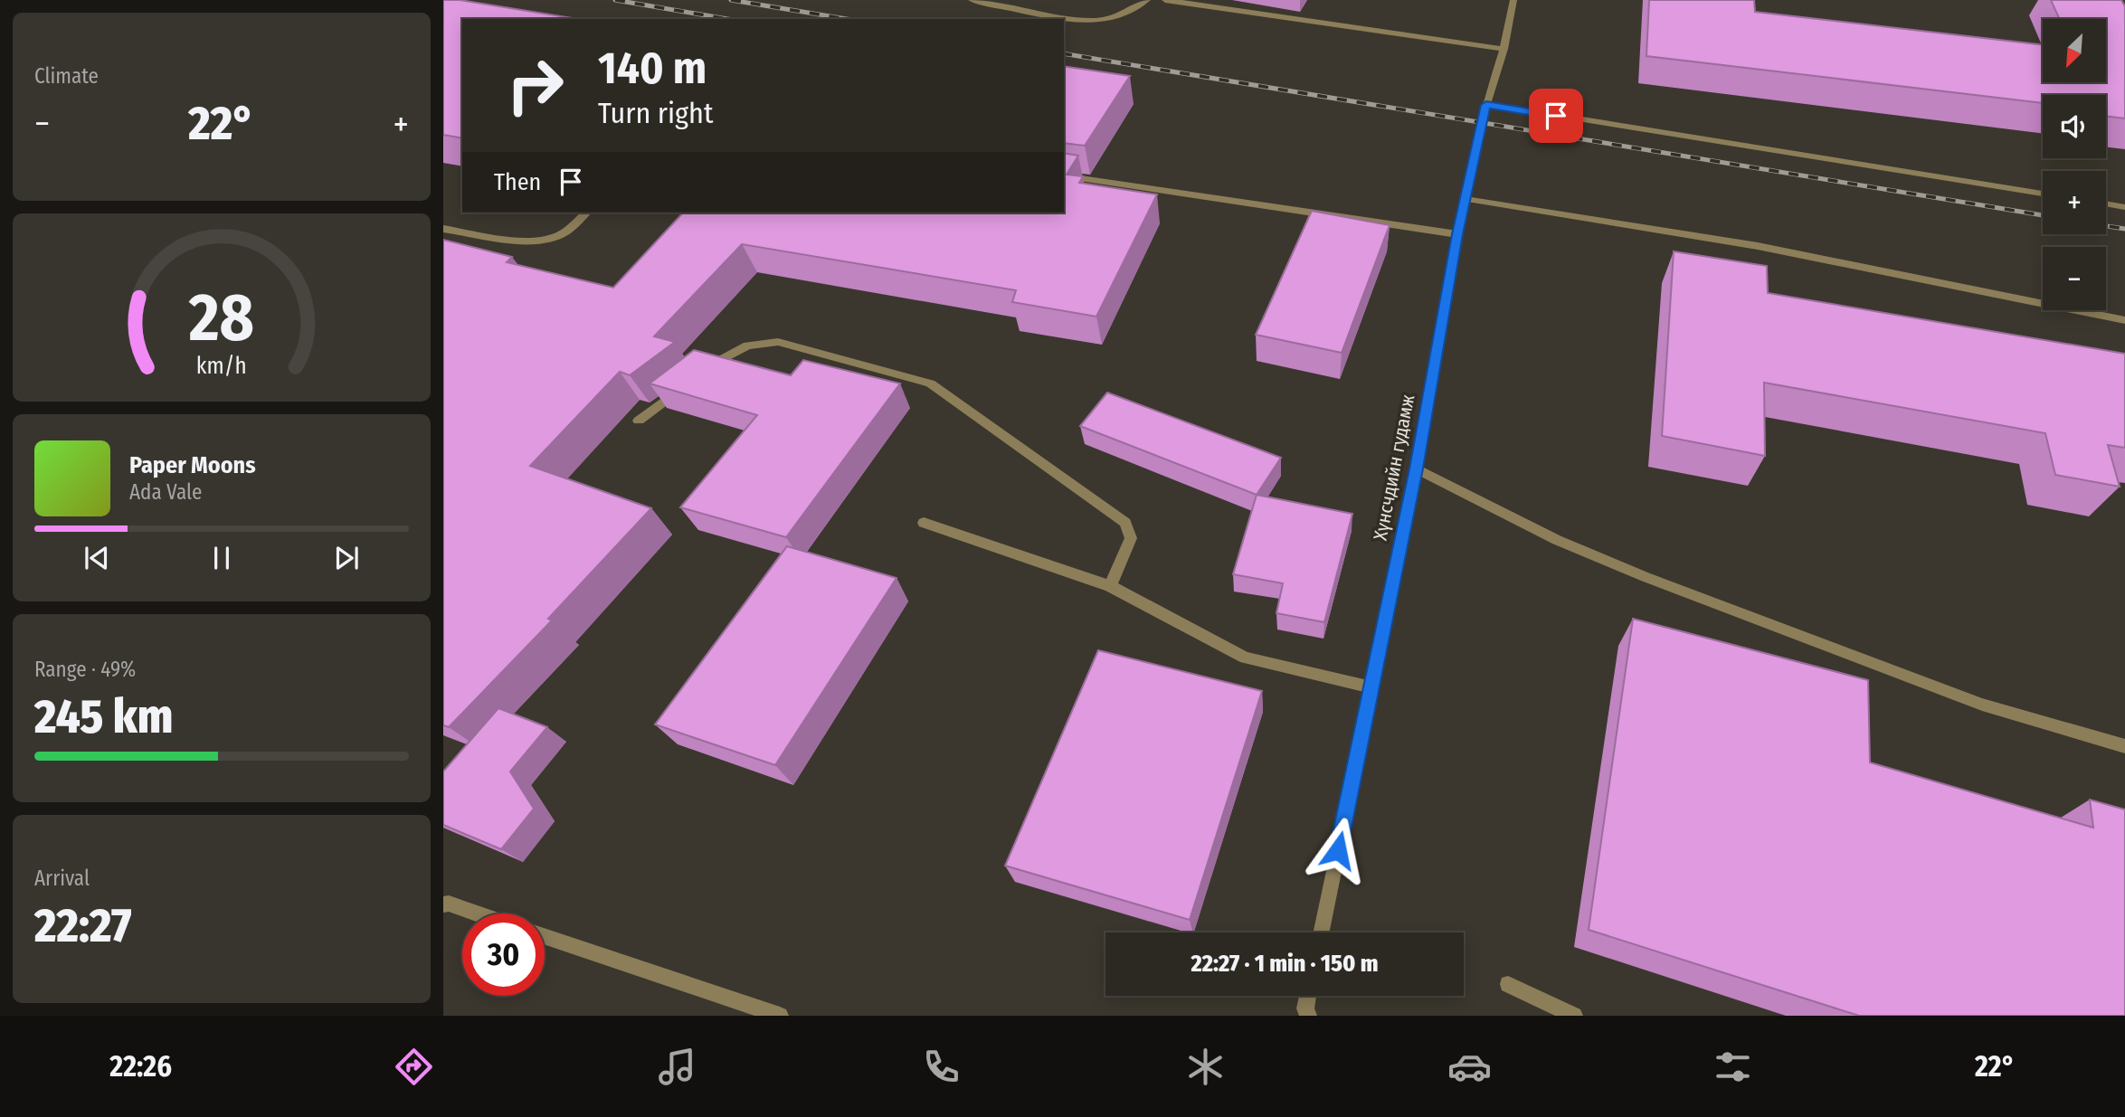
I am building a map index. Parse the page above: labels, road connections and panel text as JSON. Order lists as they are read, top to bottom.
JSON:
{
  "streets": {
    "street": ["Хүнсчдийн гудамж"]
  },
  "north": "bottom left",
  "page": {
    "tile": [
      "Climate",
      ["Range · 49%", "245 km"],
      ["Arrival", "22:27"]
    ],
    "map_buttons": ["+", "−"],
    "turn": ["140 m", "Turn right"],
    "heat": ["−", "22°", "+"],
    "then": "Then",
    "song": ["Paper Moons", "Ada Vale"],
    "limit": "30",
    "trip": "22:27 · 1 min · 150 m",
    "tabs": ["22:26", "22°"],
    "gauge": ["28", "km/h"]
  }
}
